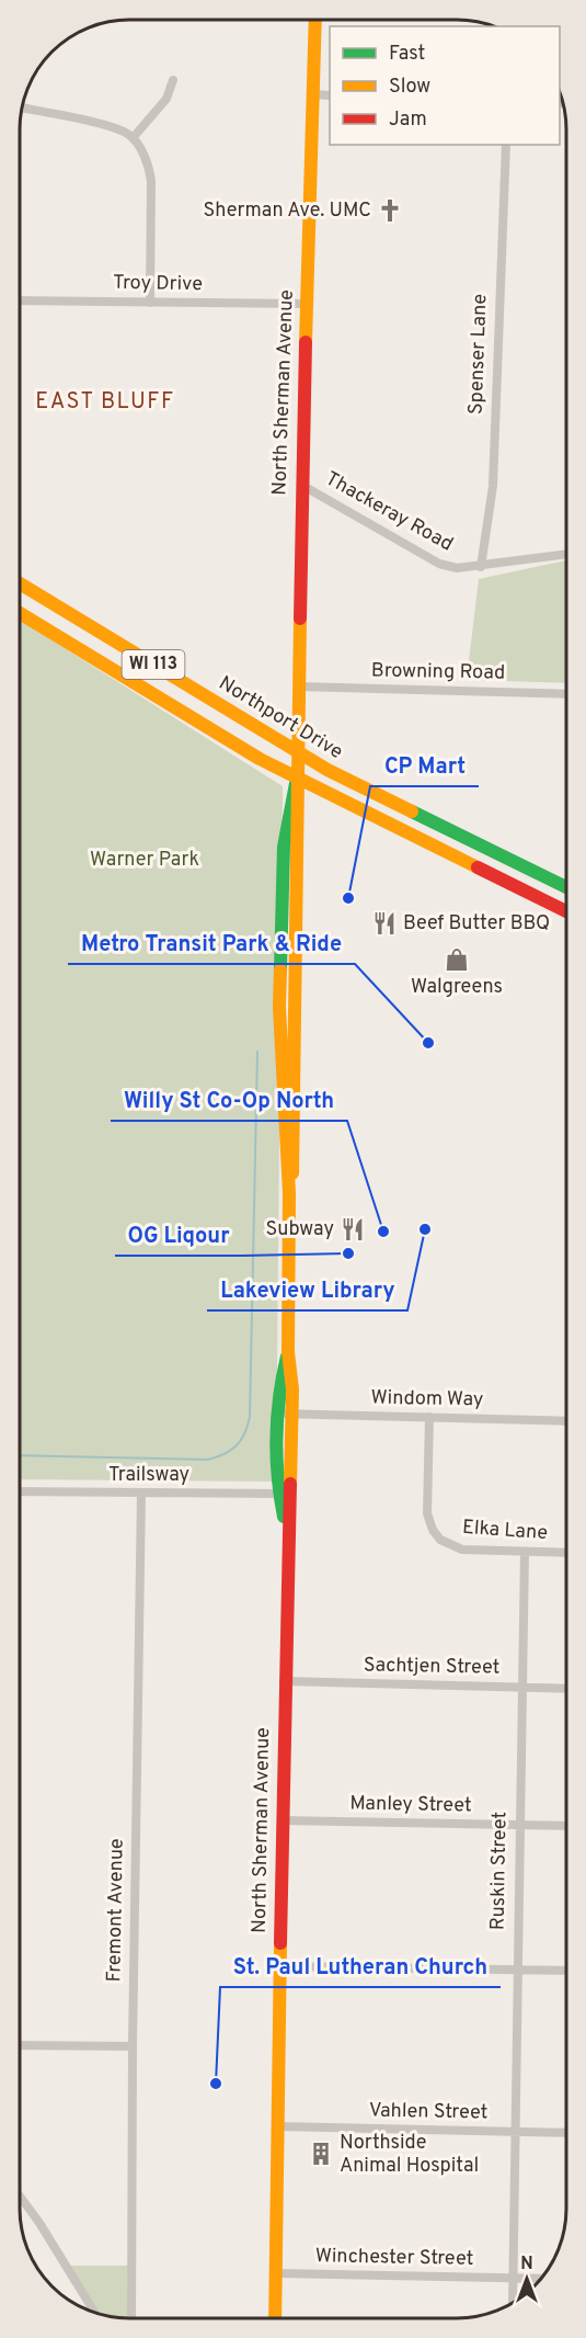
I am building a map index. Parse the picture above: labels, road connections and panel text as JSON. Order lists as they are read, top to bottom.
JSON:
{
  "streets": {
    "street": [
      "Troy Drive",
      "Spenser Lane",
      "North Sherman Avenue",
      "Thackeray Road",
      "WI 113",
      "Browning Road",
      "Northport Drive",
      "Windom Way",
      "Trailsway",
      "Elka Lane",
      "Sachtjen Street",
      "Manley Street",
      "Ruskin Street",
      "Fremont Avenue",
      "Vahlen Street",
      "Winchester Street"
    ]
  },
  "crossings": [
    ["Troy Drive", "North Sherman Avenue"],
    ["Spenser Lane", "Thackeray Road"],
    ["North Sherman Avenue", "Thackeray Road"],
    ["North Sherman Avenue", "Browning Road"],
    ["North Sherman Avenue", "Northport Drive"],
    ["North Sherman Avenue", "Windom Way"],
    ["North Sherman Avenue", "Trailsway"],
    ["North Sherman Avenue", "Sachtjen Street"],
    ["North Sherman Avenue", "Manley Street"],
    ["North Sherman Avenue", "Vahlen Street"],
    ["North Sherman Avenue", "Winchester Street"],
    ["Windom Way", "Elka Lane"],
    ["Trailsway", "Fremont Avenue"],
    ["Elka Lane", "Ruskin Street"],
    ["Sachtjen Street", "Ruskin Street"],
    ["Manley Street", "Ruskin Street"],
    ["Ruskin Street", "Vahlen Street"],
    ["Ruskin Street", "Winchester Street"]
  ],
  "districts": ["EAST BLUFF"],
  "parks": ["Warner Park"],
  "places": {
    "church": ["Sherman Ave. UMC"],
    "other": [
      "CP Mart",
      "Metro Transit Park & Ride",
      "Lakeview Library",
      "Willy St Co-Op North",
      "OG Liqour",
      "St. Paul Lutheran Church"
    ],
    "restaurant": ["Beef Butter BBQ", "Subway"],
    "shop": ["Walgreens"],
    "building": ["Northside Animal Hospital"]
  },
  "legend": ["Fast", "Slow", "Jam"],
  "north": "top"
}
